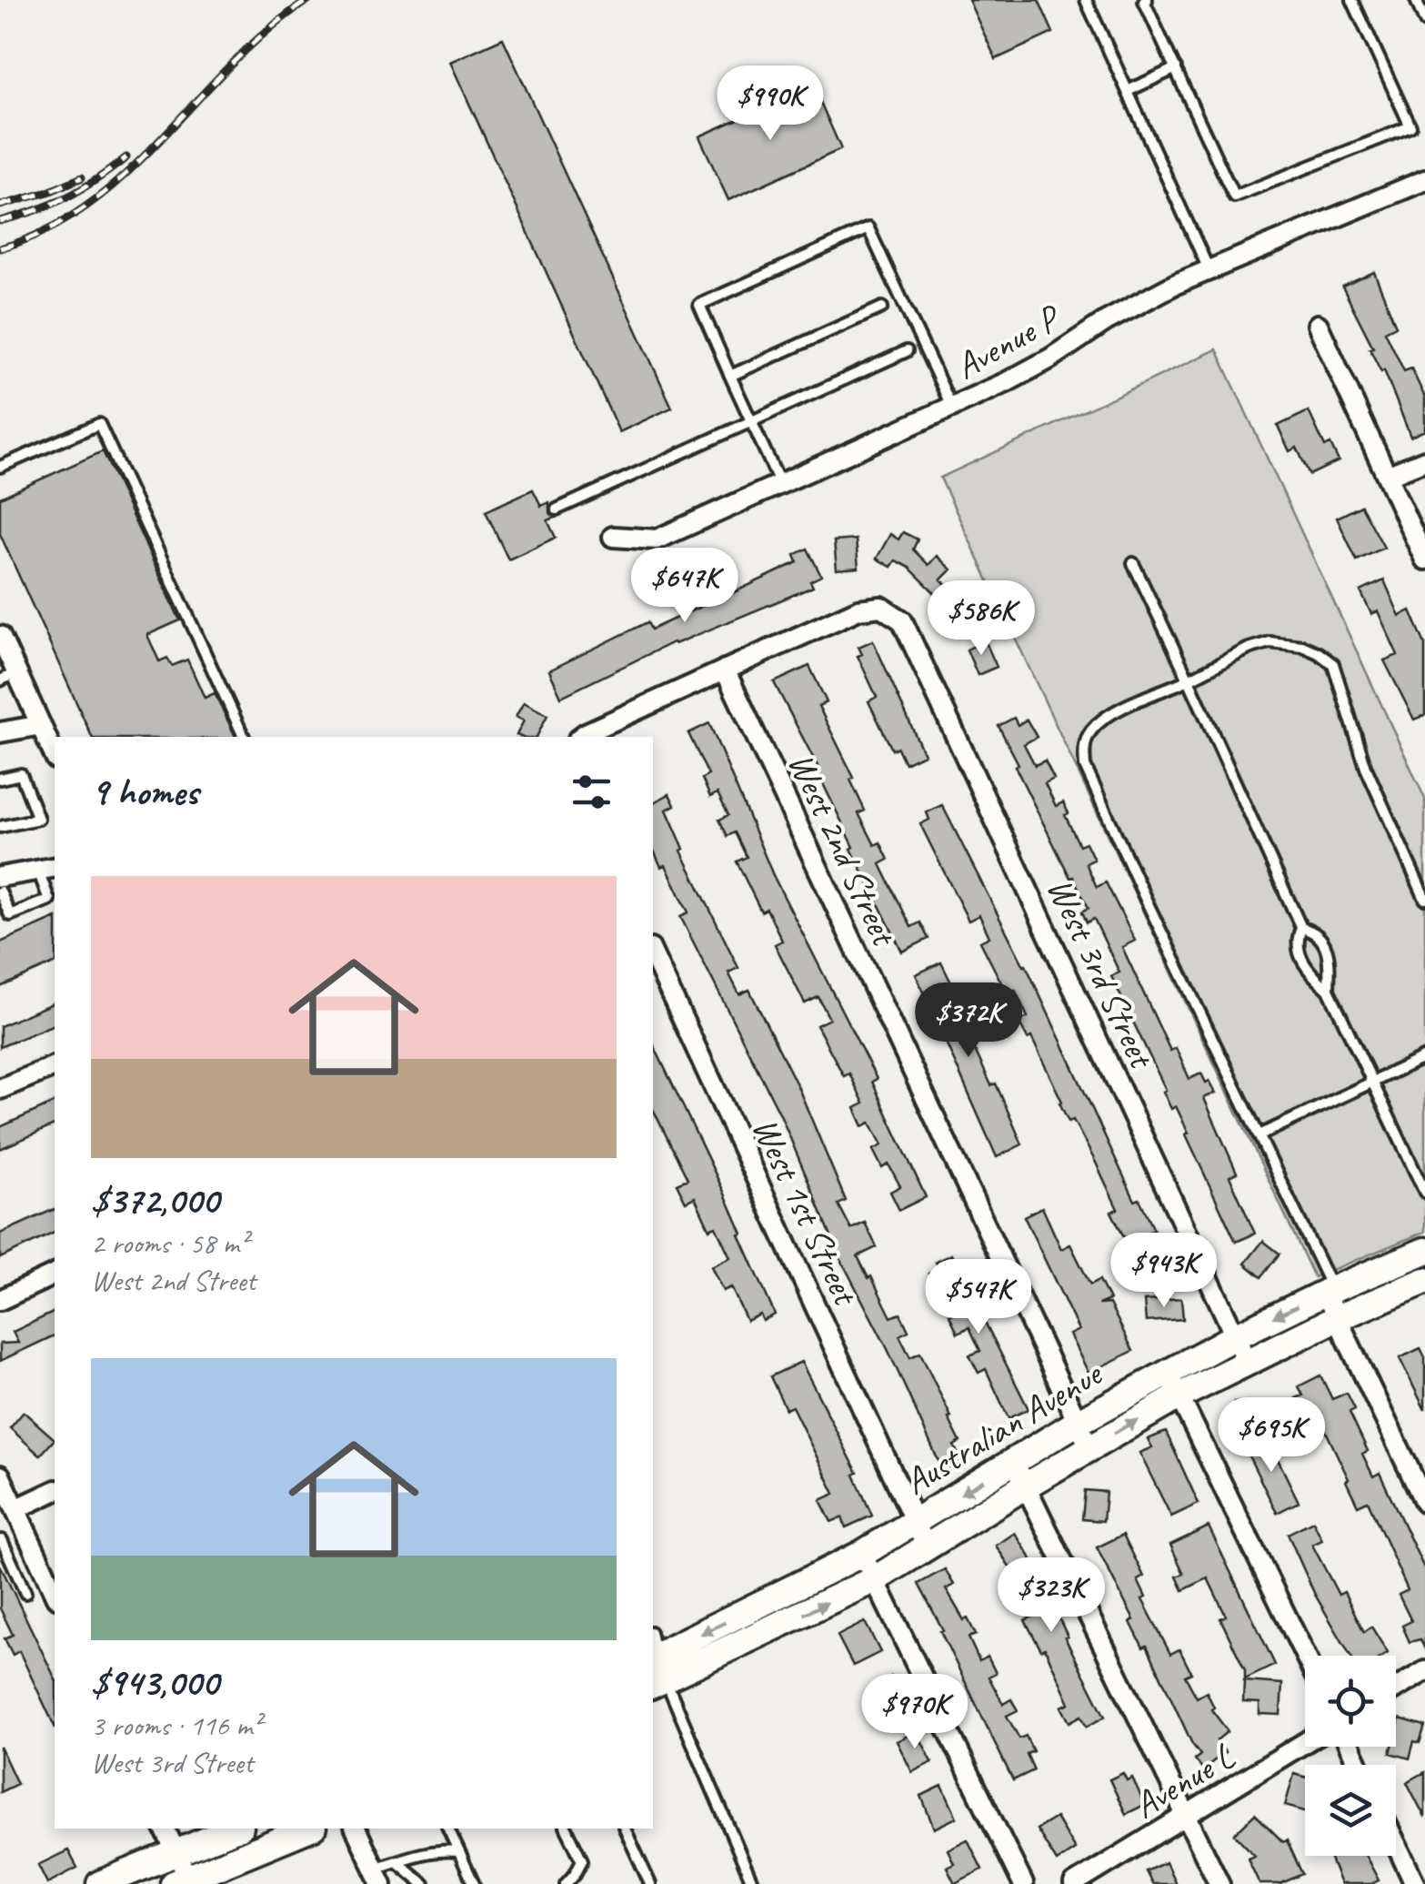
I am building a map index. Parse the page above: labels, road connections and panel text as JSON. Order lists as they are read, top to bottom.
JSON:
{
  "streets": {
    "main road": ["Australian Avenue"],
    "street": [
      "Avenue P",
      "West 2nd Street",
      "West 3rd Street",
      "West 1st Street",
      "Avenue L"
    ]
  },
  "crossings": [
    ["West 2nd Street", "West 3rd Street"],
    ["West 2nd Street", "Australian Avenue"],
    ["West 3rd Street", "Australian Avenue"],
    ["West 1st Street", "Australian Avenue"]
  ],
  "page": {
    "price": [
      "$990K",
      "$647K",
      "$586K",
      "$372K",
      "$943K",
      "$547K",
      "$695K",
      "$323K",
      "$970K"
    ],
    "heading": "9 homes",
    "list": [
      {
        "name": "$372,000",
        "note": "2 rooms · 58 m² · West 2nd Street"
      },
      {
        "name": "$943,000",
        "note": "3 rooms · 116 m² · West 3rd Street"
      }
    ]
  }
}
